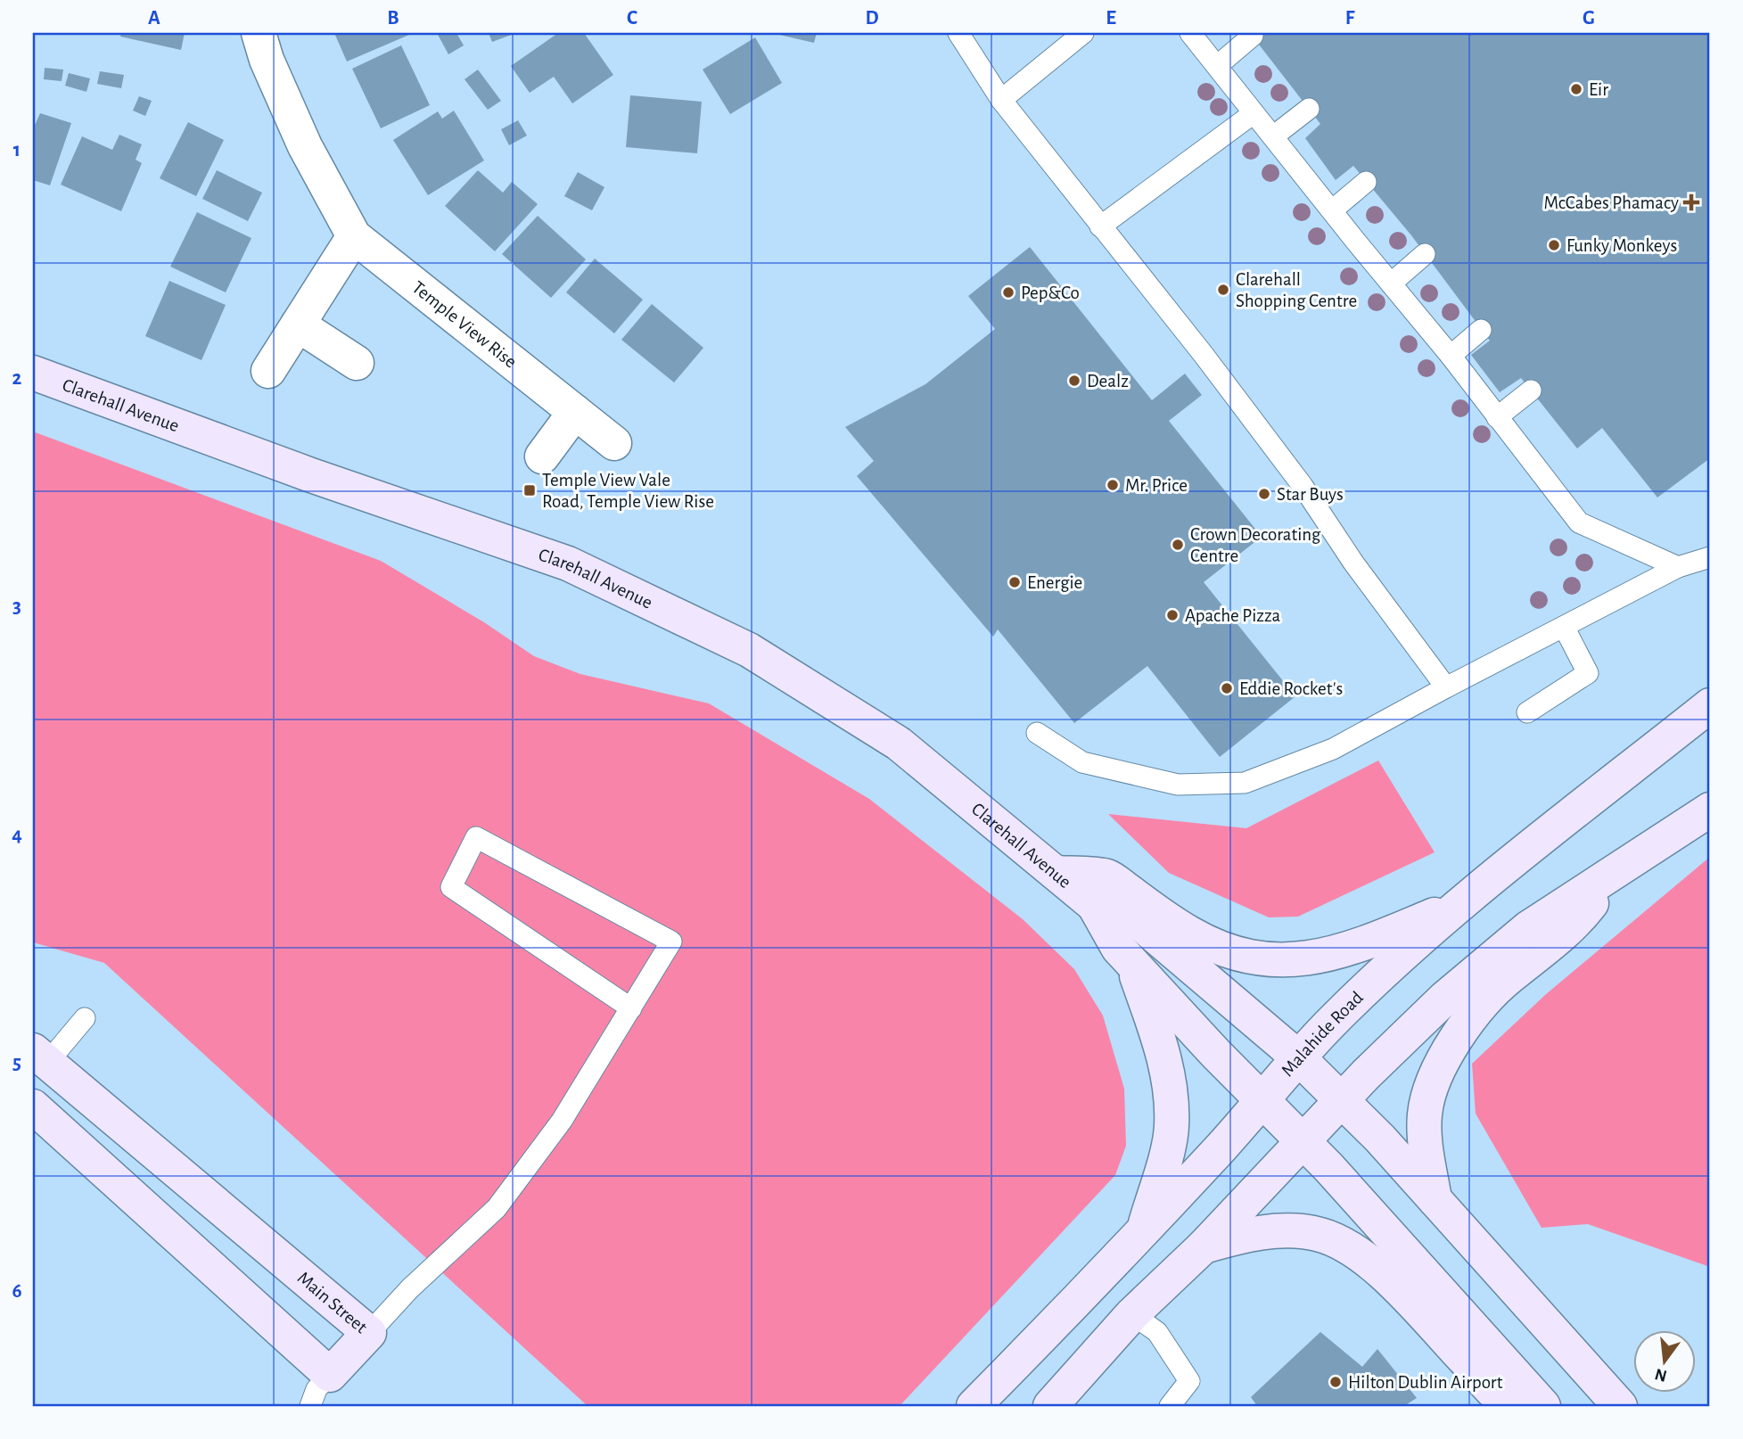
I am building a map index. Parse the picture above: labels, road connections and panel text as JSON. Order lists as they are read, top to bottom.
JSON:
{
  "streets": {
    "main road": ["Clarehall Avenue", "Malahide Road", "Main Street"],
    "street": ["Temple View Rise"]
  },
  "crossings": [
    ["Clarehall Avenue", "Malahide Road"]
  ],
  "places": {
    "other": [
      "Eir",
      "Funky Monkeys",
      "Clarehall Shopping Centre",
      "Pep&Co",
      "Dealz",
      "Mr. Price",
      "Star Buys",
      "Crown Decorating Centre",
      "Energie",
      "Apache Pizza",
      "Eddie Rocket's",
      "Hilton Dublin Airport"
    ],
    "health": ["McCabes Phamacy"],
    "transit": ["Temple View Vale Road, Temple View Rise"]
  },
  "north": "bottom",
  "grid": {
    "columns": [
      "A",
      "B",
      "C",
      "D",
      "E",
      "F",
      "G"
    ],
    "rows": [
      "1",
      "2",
      "3",
      "4",
      "5",
      "6"
    ]
  }
}
